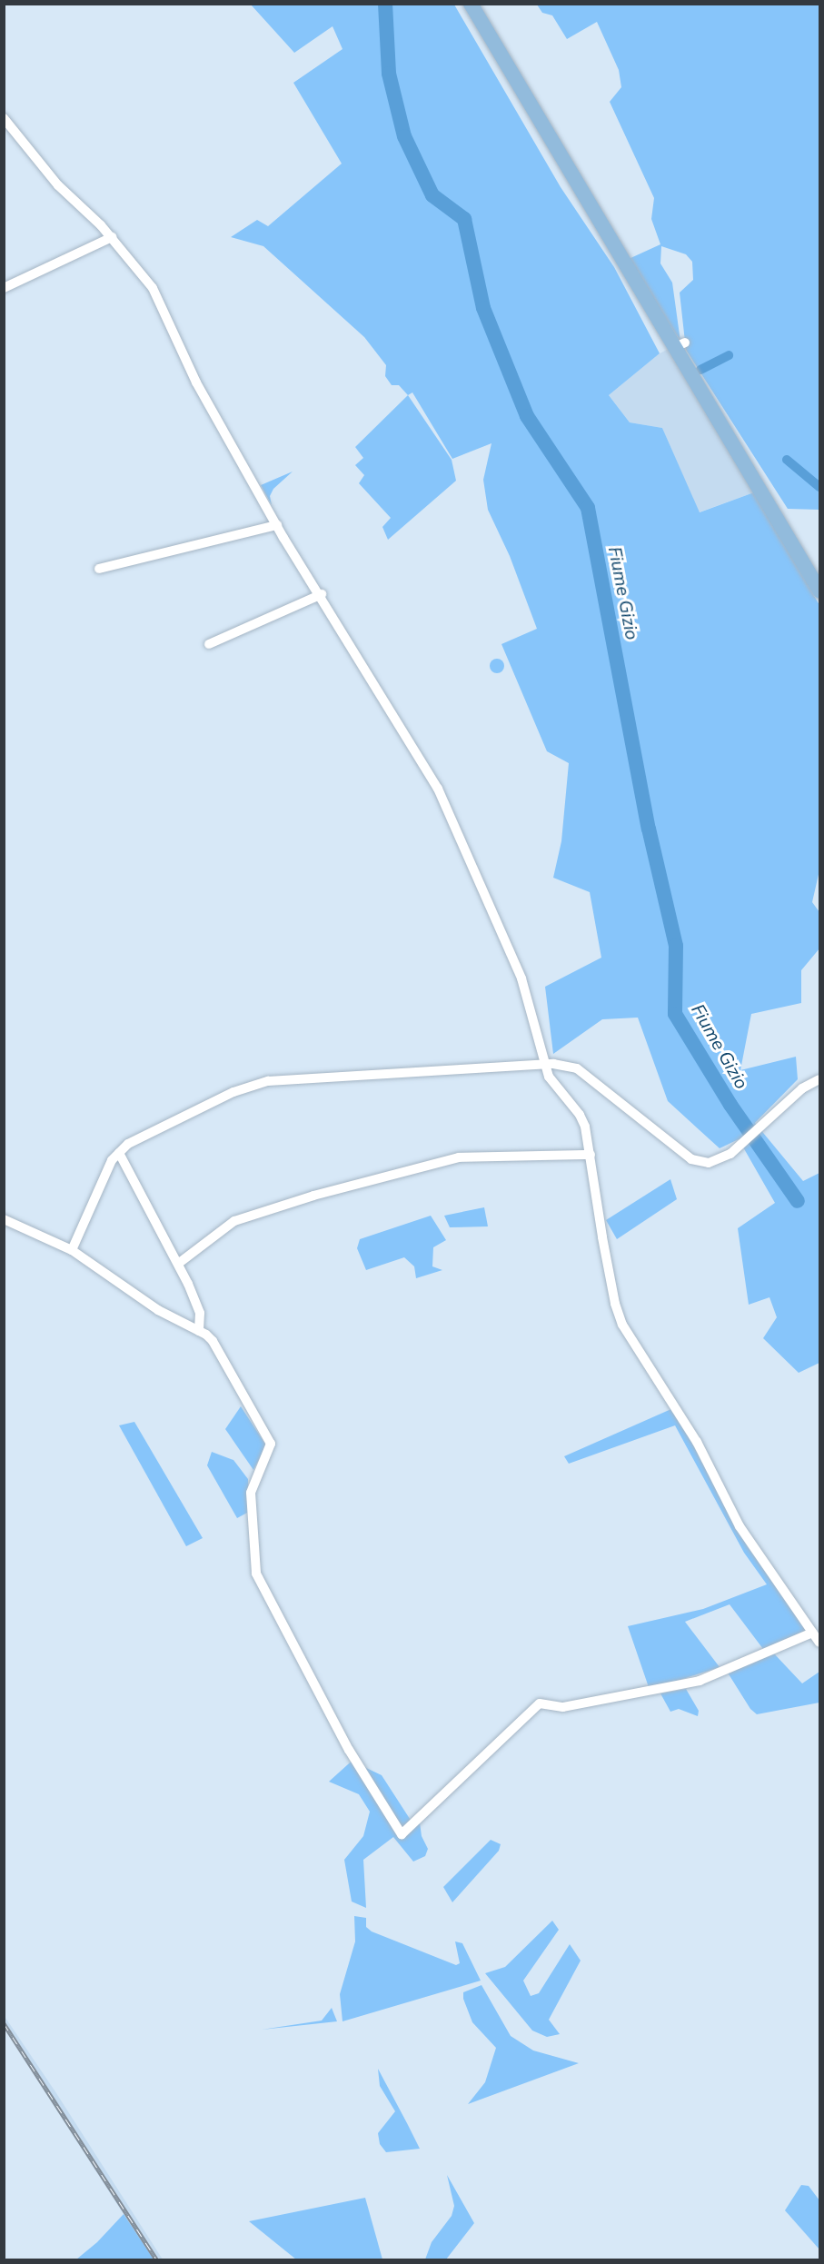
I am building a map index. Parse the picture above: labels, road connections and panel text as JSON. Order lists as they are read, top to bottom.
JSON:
{
  "water": ["Fiume Gizio"]
}
